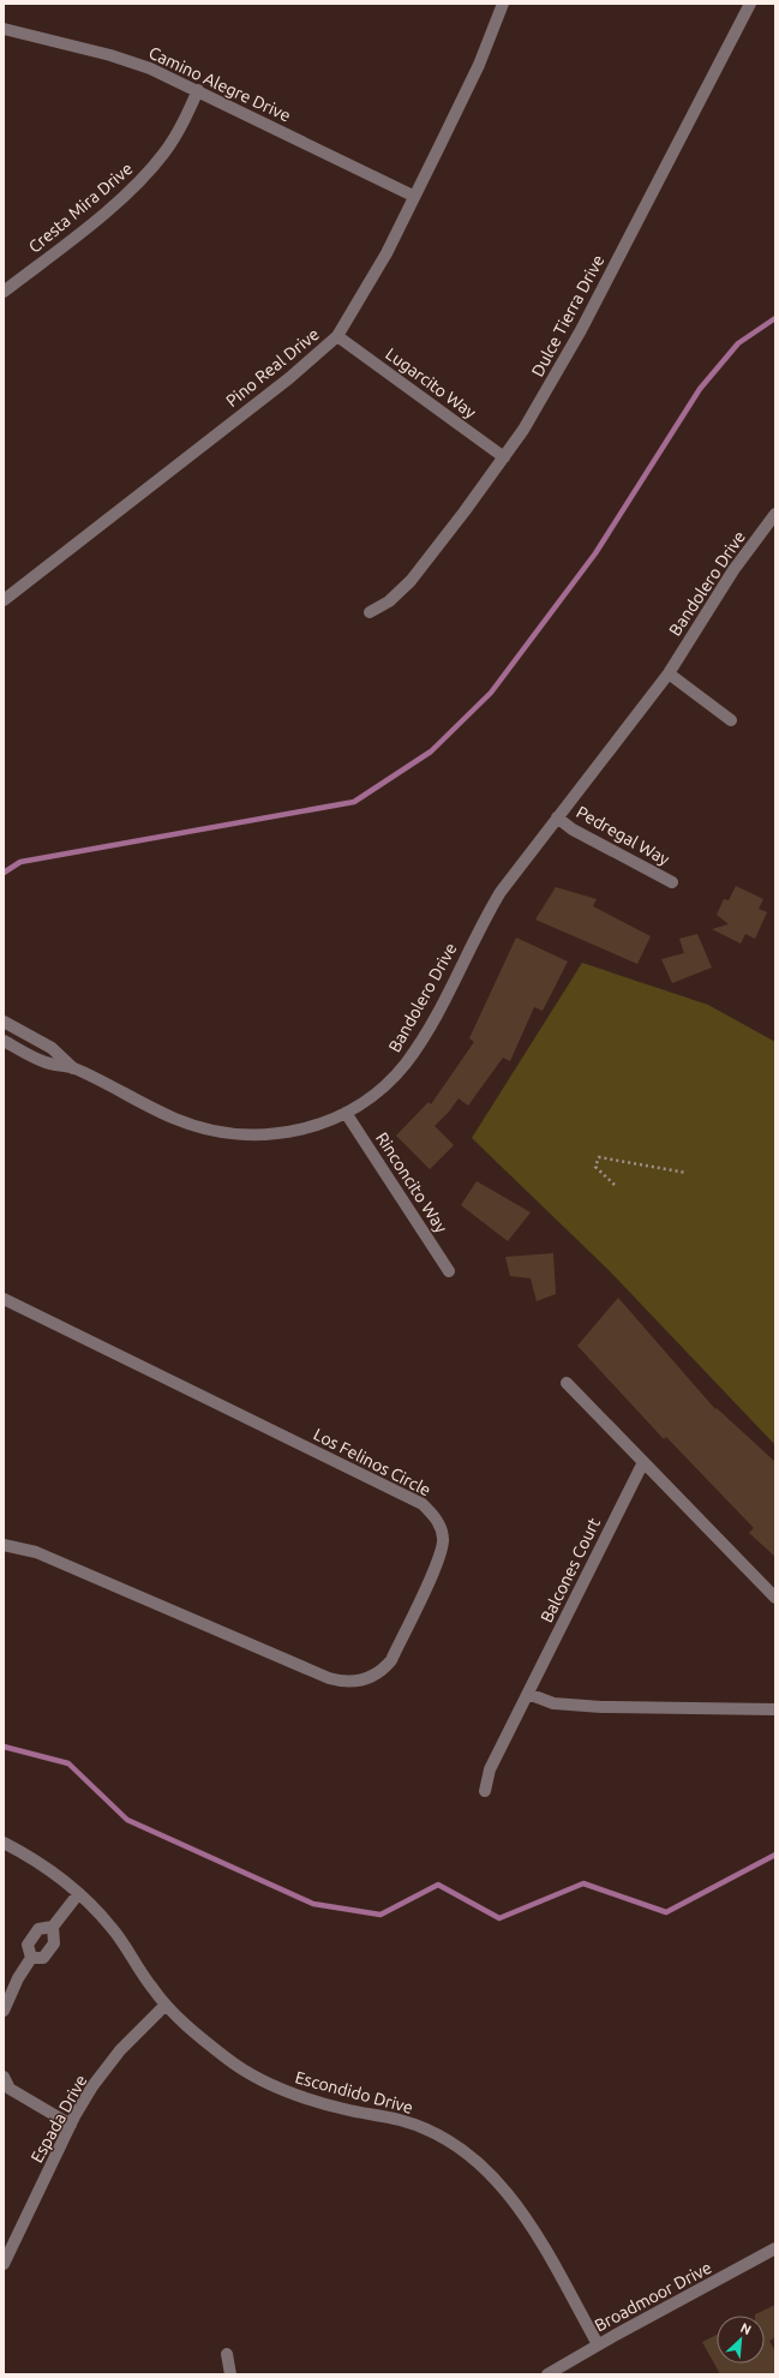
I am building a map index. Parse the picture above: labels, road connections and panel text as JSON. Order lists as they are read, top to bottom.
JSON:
{
  "streets": {
    "street": [
      "Camino Alegre Drive",
      "Cresta Mira Drive",
      "Dulce Tierra Drive",
      "Pino Real Drive",
      "Lugarcito Way",
      "Bandolero Drive",
      "Pedregal Way",
      "Rinconcito Way",
      "Los Felinos Circle",
      "Balcones Court",
      "Escondido Drive",
      "Espada Drive",
      "Broadmoor Drive"
    ]
  },
  "crossings": [
    ["Camino Alegre Drive", "Cresta Mira Drive"],
    ["Camino Alegre Drive", "Pino Real Drive"],
    ["Dulce Tierra Drive", "Lugarcito Way"],
    ["Pino Real Drive", "Lugarcito Way"],
    ["Bandolero Drive", "Pedregal Way"],
    ["Bandolero Drive", "Rinconcito Way"],
    ["Escondido Drive", "Espada Drive"],
    ["Escondido Drive", "Broadmoor Drive"]
  ],
  "north": "top right"
}
